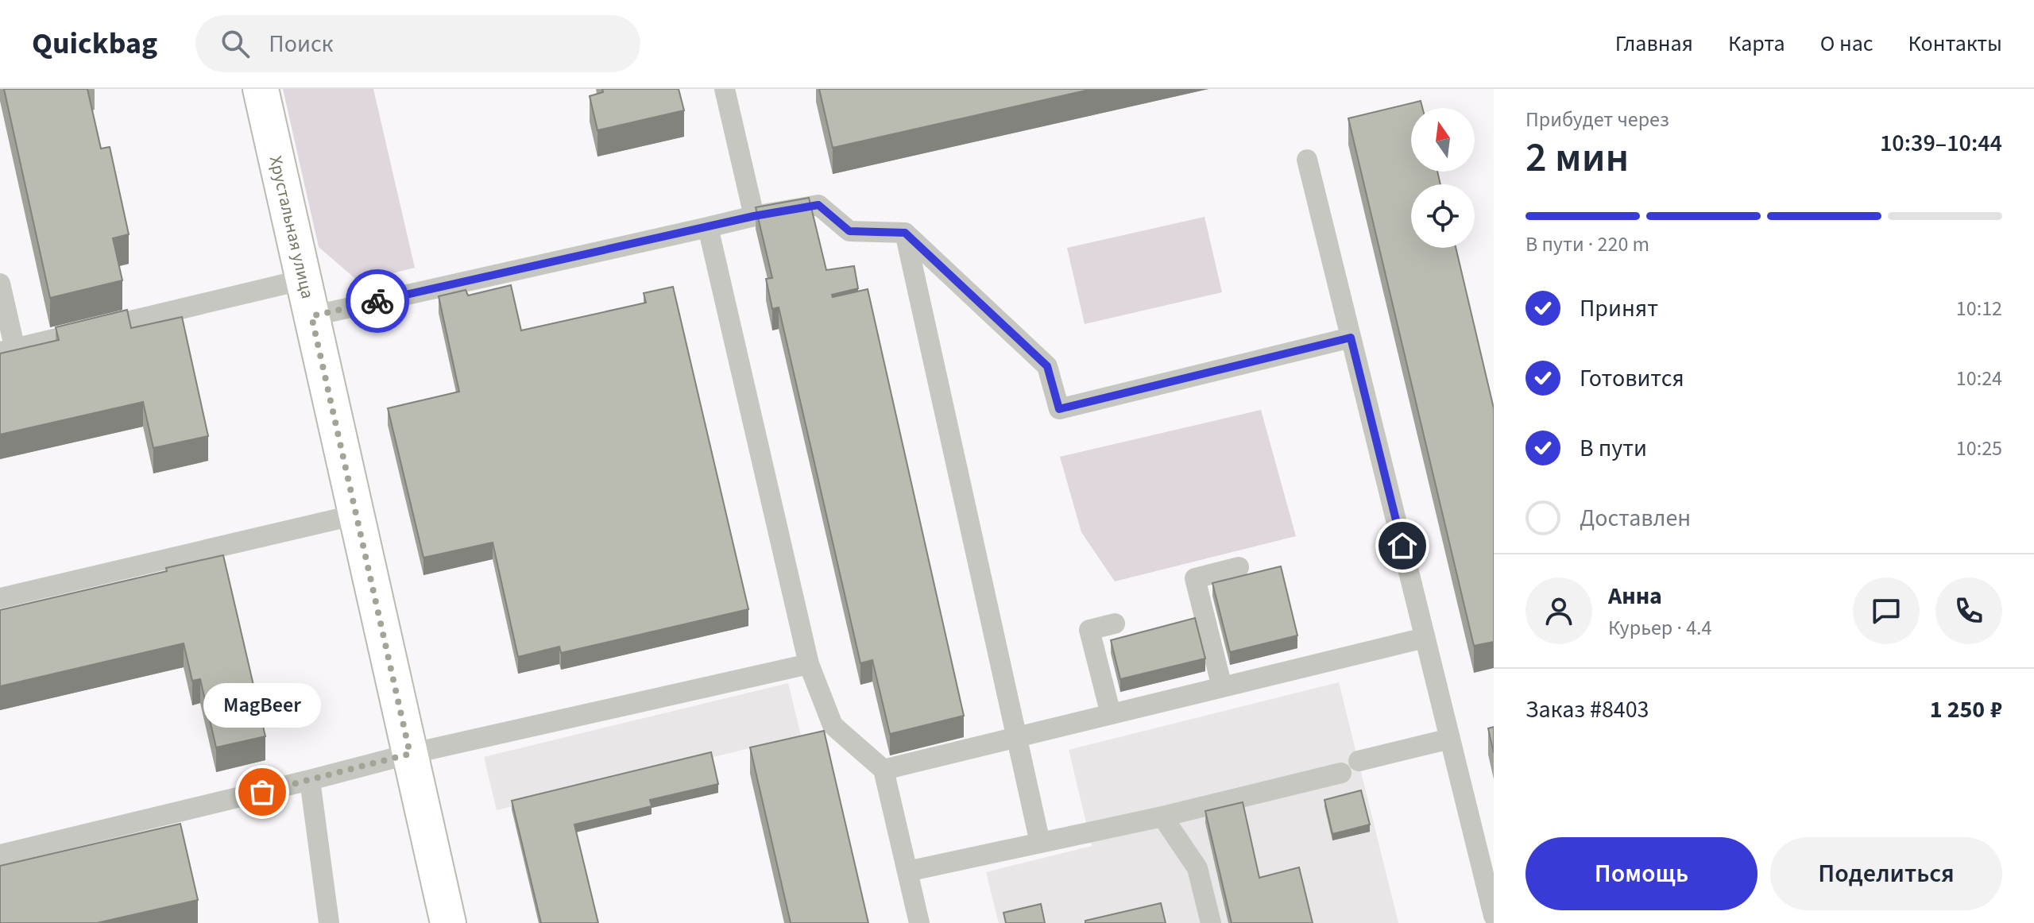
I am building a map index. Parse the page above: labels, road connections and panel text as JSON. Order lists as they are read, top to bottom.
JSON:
{
  "streets": {
    "main road": ["Хрустальная улица"]
  },
  "places": ["MagBeer"],
  "north": "top",
  "page": {
    "header": "Quickbag",
    "search": "Поиск",
    "nav": [
      "Главная",
      "Карта",
      "О нас",
      "Контакты"
    ],
    "heading": ["2 мин", "Прибудет через", "10:39–10:44"],
    "panel": [
      "Анна",
      "Курьер · 4.4",
      "Заказ #8403",
      "1 250 ₽"
    ],
    "bar": "В пути · 220 m",
    "list": [
      ["Принят", "10:12"],
      ["Готовится", "10:24"],
      ["В пути", "10:25"],
      "Доставлен"
    ],
    "bubble": "MagBeer",
    "buttons": ["Помощь", "Поделиться"]
  }
}
